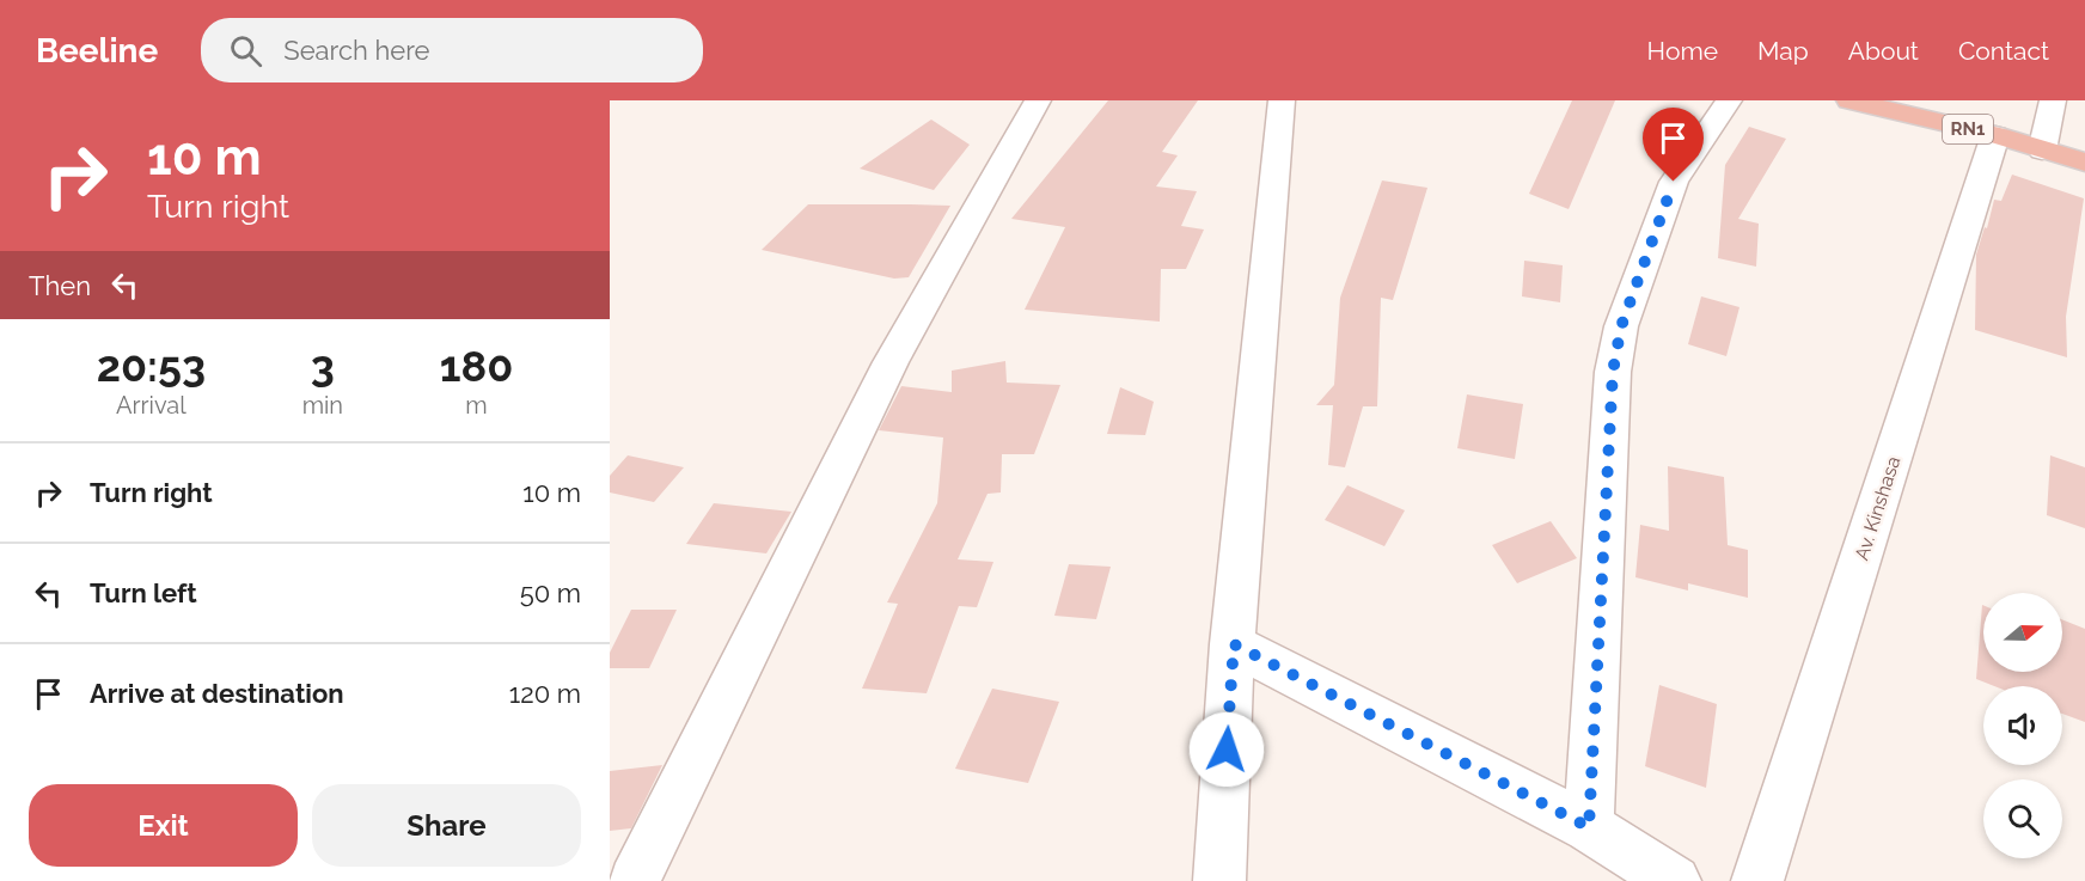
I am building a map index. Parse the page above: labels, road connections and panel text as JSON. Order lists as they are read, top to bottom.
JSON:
{
  "streets": {
    "highway": ["RN1"],
    "street": ["Av. Kinshasa"]
  },
  "crossings": [
    ["RN1", "Av. Kinshasa"]
  ],
  "north": "right",
  "page": {
    "header": "Beeline",
    "search": "Search here",
    "nav": [
      "Home",
      "Map",
      "About",
      "Contact"
    ],
    "turn": ["10 m", "Turn right"],
    "then": "Then",
    "eta": [
      "20:53",
      "Arrival",
      "3",
      "min",
      "180",
      "m"
    ],
    "list": [
      {
        "name": "Turn right",
        "value": "10 m"
      },
      {
        "name": "Turn left",
        "value": "50 m"
      },
      {
        "name": "Arrive at destination",
        "value": "120 m"
      }
    ],
    "buttons": ["Exit", "Share"]
  }
}
